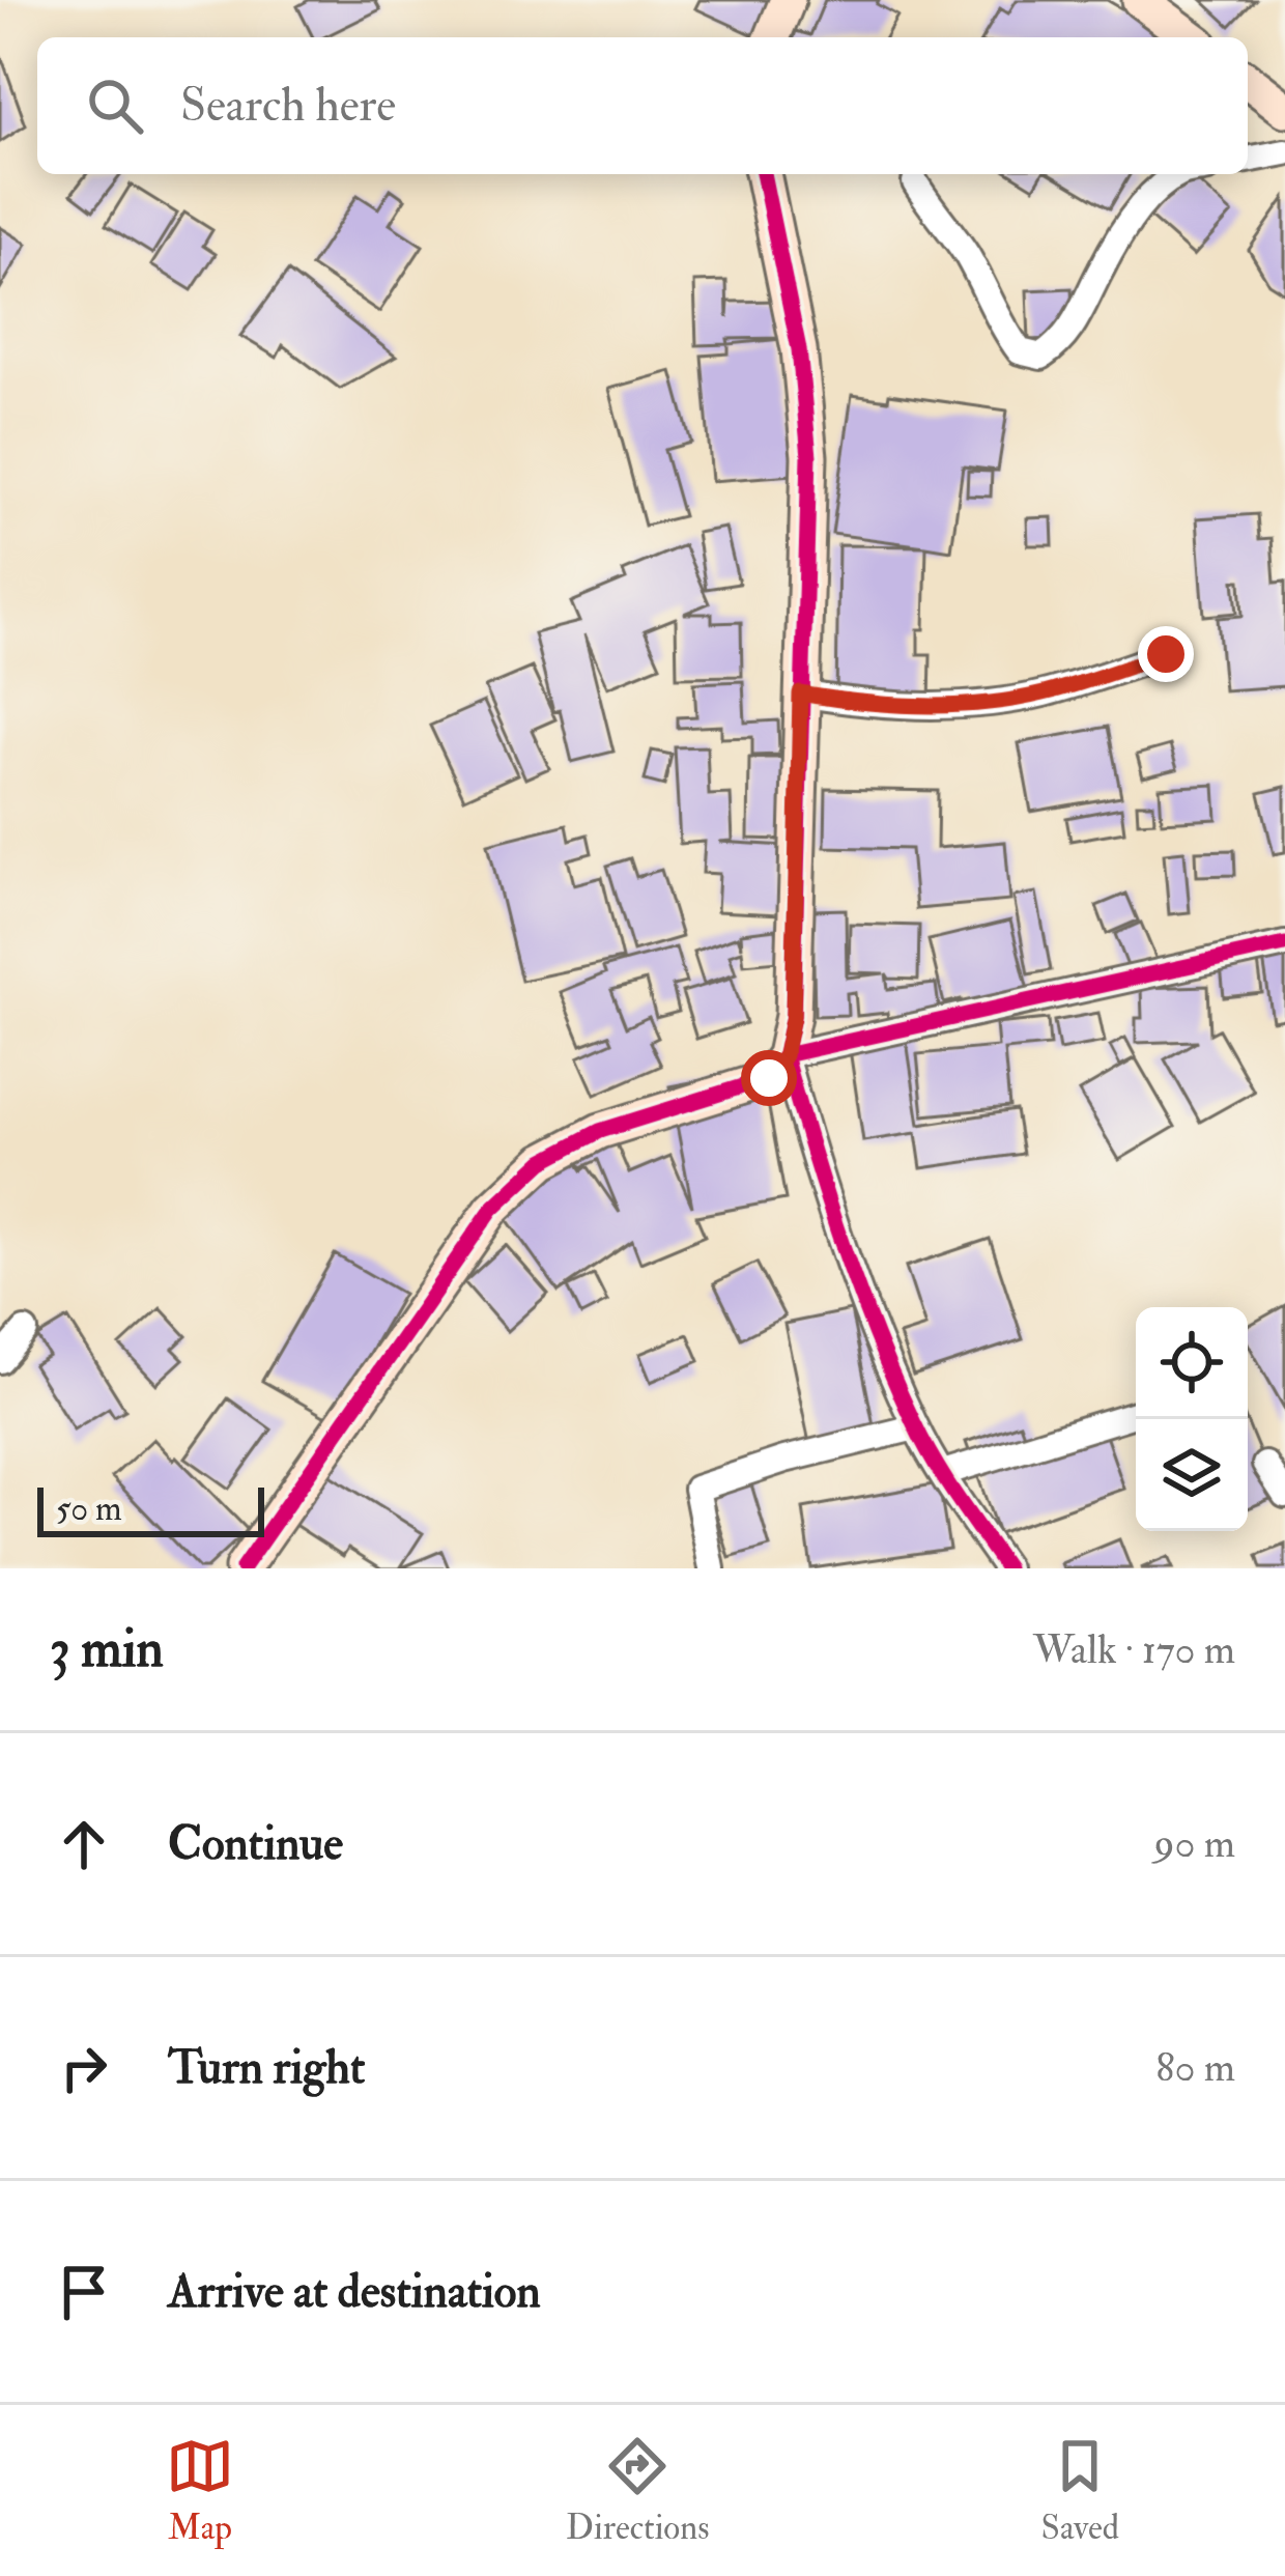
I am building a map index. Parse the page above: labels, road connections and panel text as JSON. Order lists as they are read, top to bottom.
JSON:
{
  "scale_bar": "50 m",
  "page": {
    "search": "Search here",
    "scale": "50 m",
    "heading": ["3 min", "Walk · 170 m"],
    "list": [
      ["Continue", "90 m"],
      ["Turn right", "80 m"],
      "Arrive at destination"
    ],
    "nav": ["Map", "Directions", "Saved"]
  }
}
